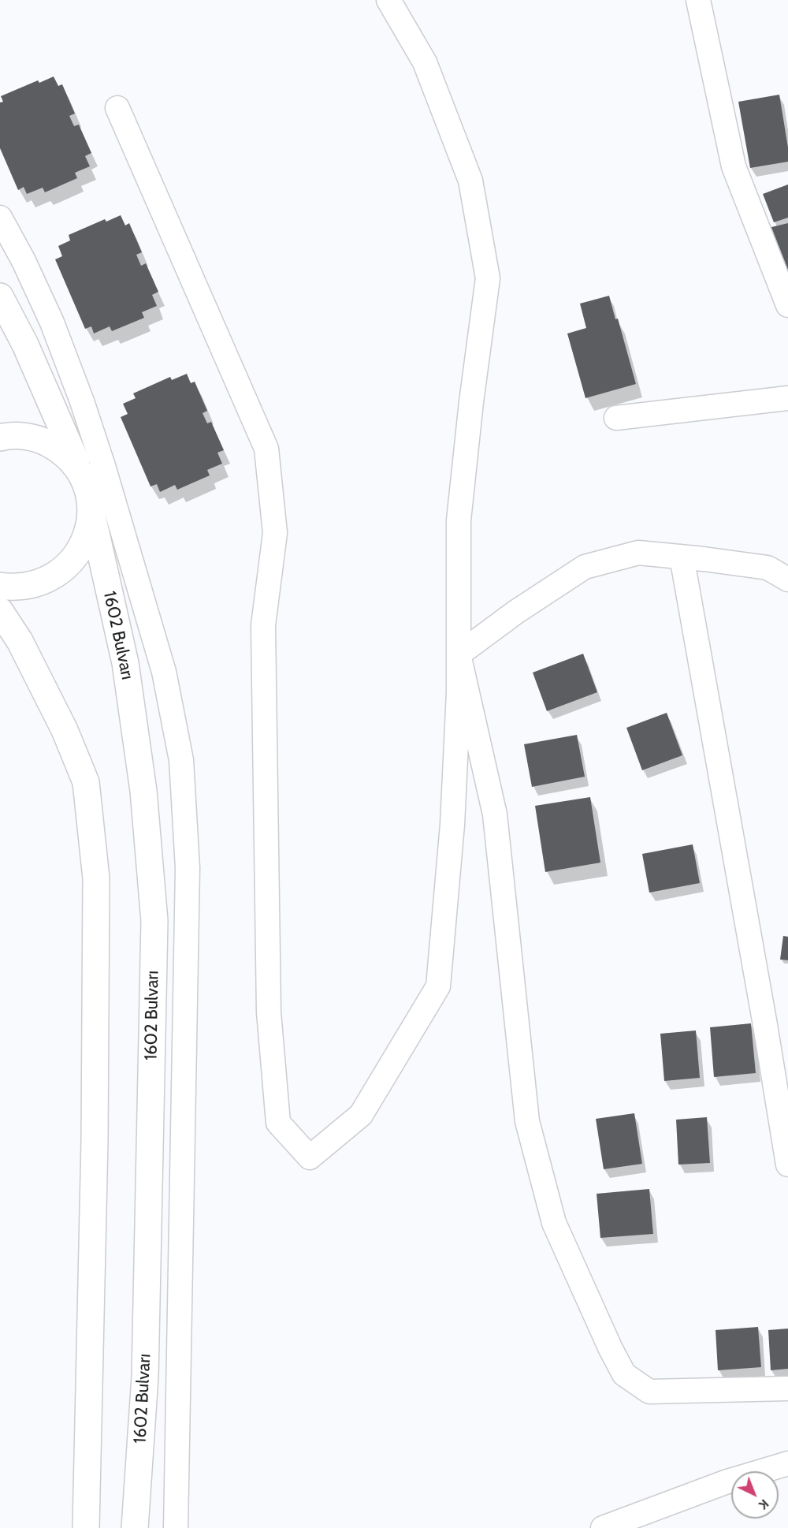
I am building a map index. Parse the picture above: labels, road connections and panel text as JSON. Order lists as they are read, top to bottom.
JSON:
{
  "streets": {
    "street": ["1602 Bulvarı"]
  },
  "north": "bottom right"
}
